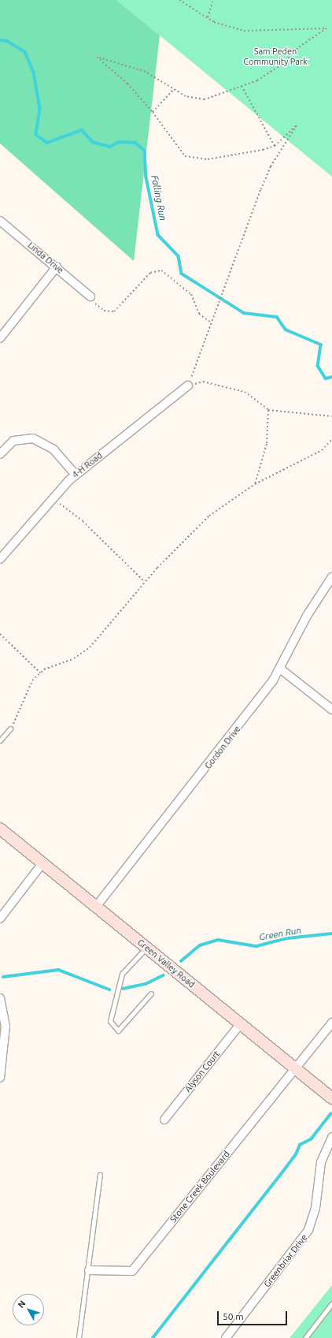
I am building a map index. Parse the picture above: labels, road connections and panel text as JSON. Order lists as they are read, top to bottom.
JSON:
{
  "streets": {
    "street": [
      "Linda Drive",
      "4-H Road",
      "Gordon Drive",
      "Green Valley Road",
      "Alyson Court",
      "Stone Creek Boulevard",
      "Greenbriar Drive"
    ]
  },
  "crossings": [
    ["Gordon Drive", "Green Valley Road"],
    ["Green Valley Road", "Alyson Court"],
    ["Green Valley Road", "Stone Creek Boulevard"]
  ],
  "water": ["Falling Run", "Green Run"],
  "parks": ["Sam Peden Community Park"],
  "scale_bar": "50 m",
  "north": "top left"
}
